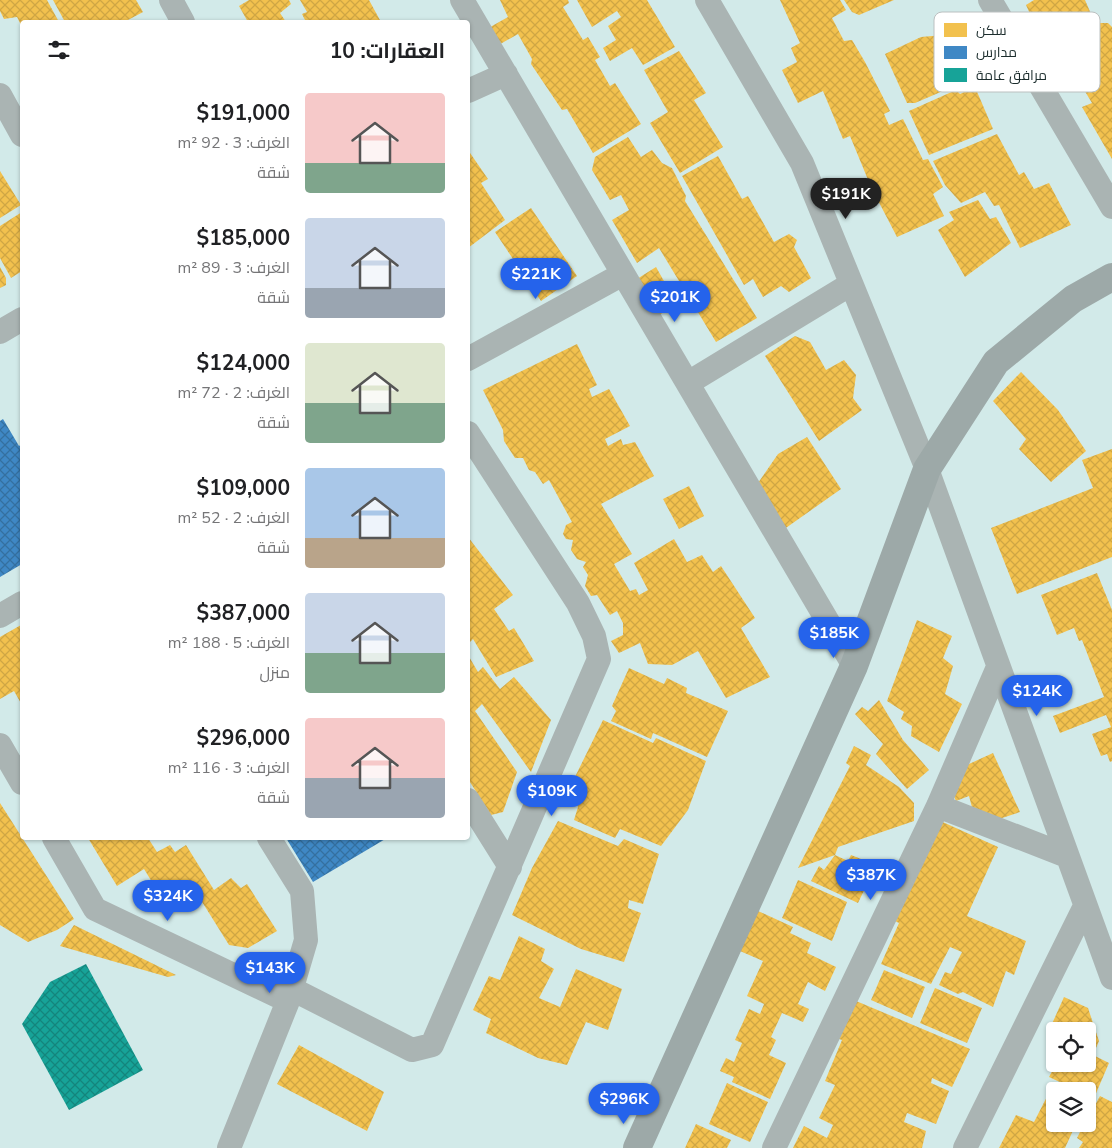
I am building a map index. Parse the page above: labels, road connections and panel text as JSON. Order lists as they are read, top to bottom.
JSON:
{
  "legend": ["سكن", "مدارس", "مرافق عامة"],
  "page": {
    "heading": "العقارات: 10",
    "list": [
      {
        "name": "$191,000",
        "note": "الغرف: 3 · 92 m² · شقة"
      },
      {
        "name": "$185,000",
        "note": "الغرف: 3 · 89 m² · شقة"
      },
      {
        "name": "$124,000",
        "note": "الغرف: 2 · 72 m² · شقة"
      },
      {
        "name": "$109,000",
        "note": "الغرف: 2 · 52 m² · شقة"
      },
      {
        "name": "$387,000",
        "note": "الغرف: 5 · 188 m² · منزل"
      },
      {
        "name": "$296,000",
        "note": "الغرف: 3 · 116 m² · شقة"
      }
    ],
    "price": [
      "$191K",
      "$221K",
      "$201K",
      "$185K",
      "$124K",
      "$109K",
      "$387K",
      "$324K",
      "$143K",
      "$296K"
    ]
  }
}
